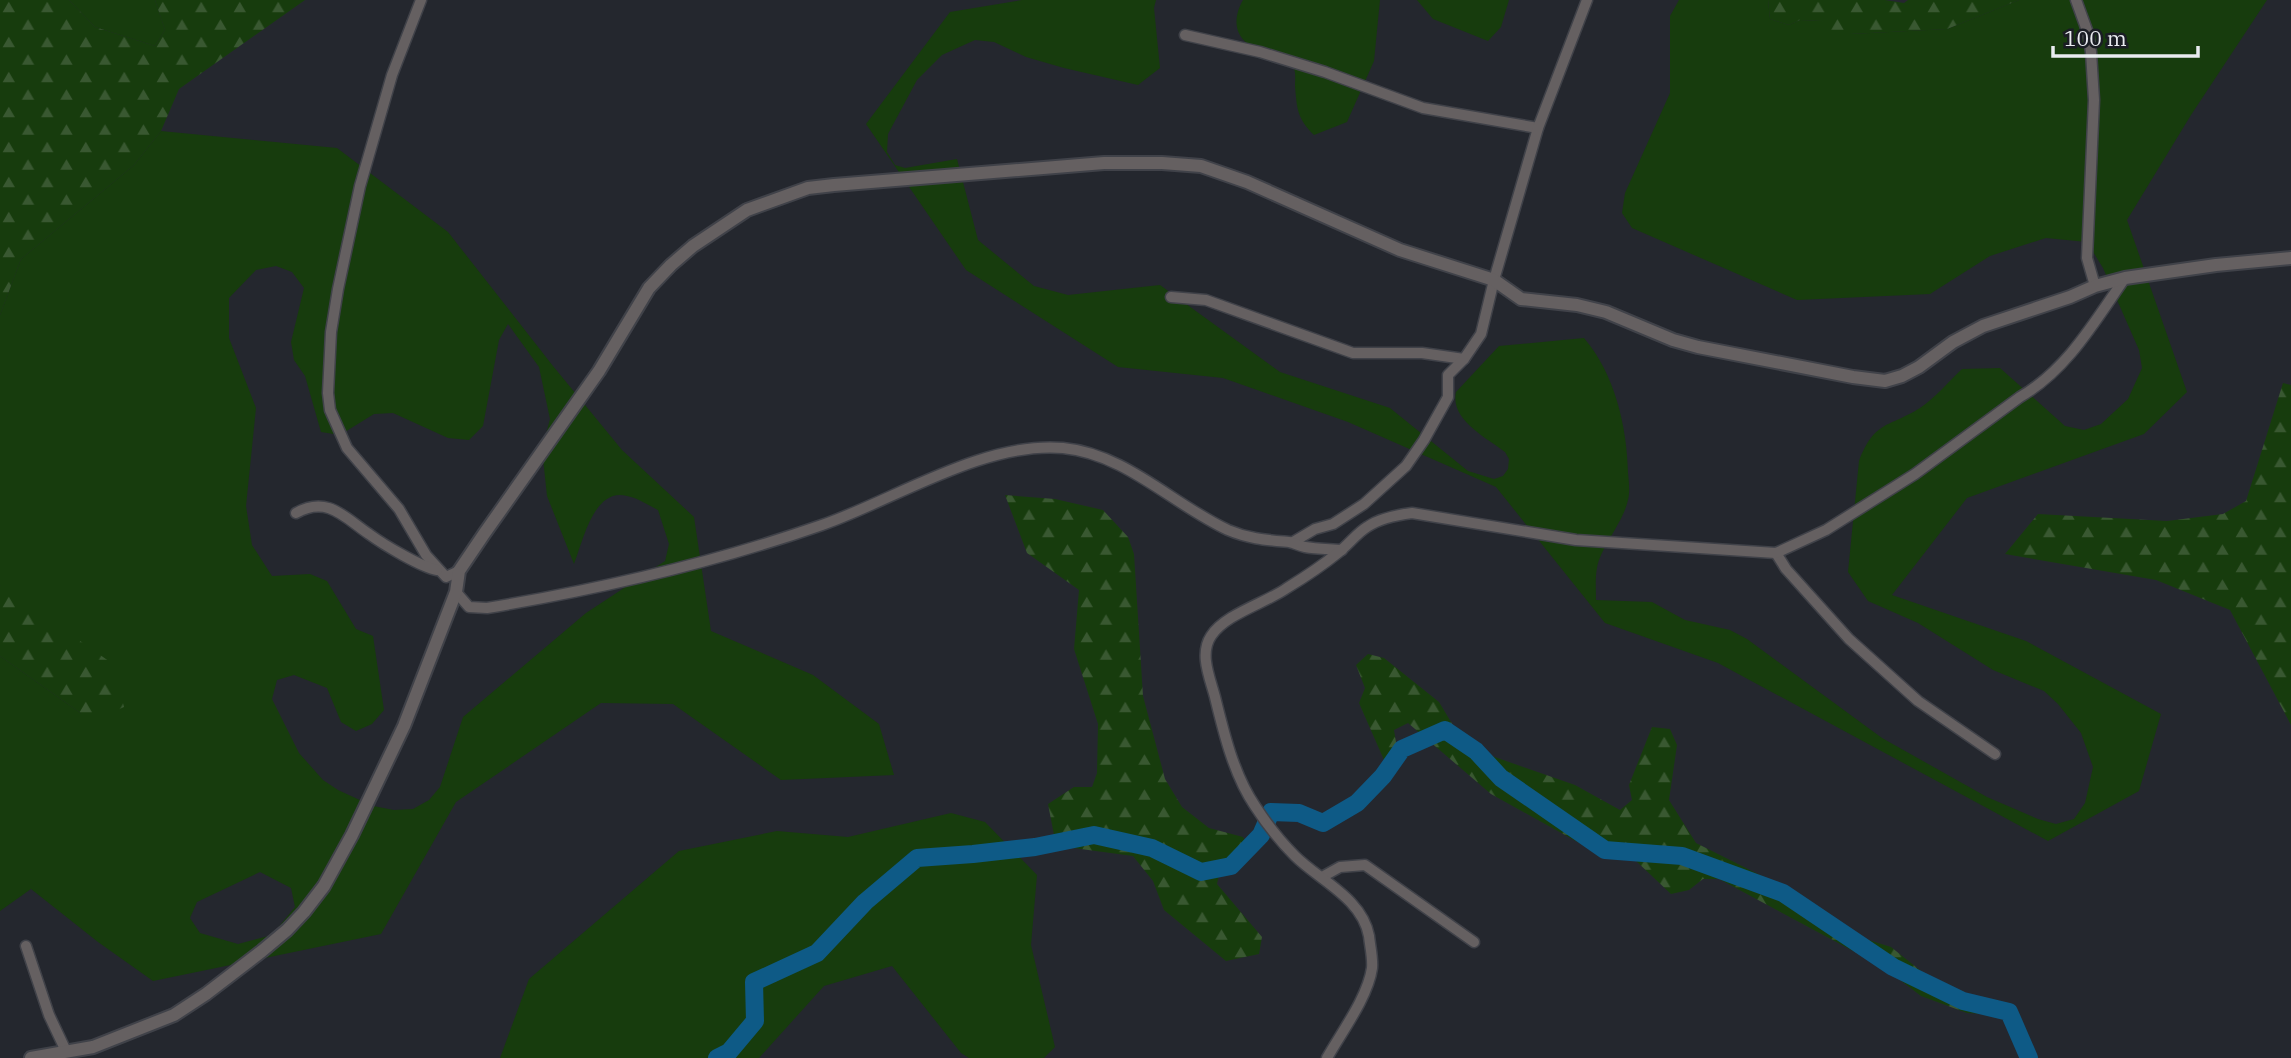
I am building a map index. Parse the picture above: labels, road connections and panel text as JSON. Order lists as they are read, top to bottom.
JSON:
{
  "scale_bar": "100 m"
}
